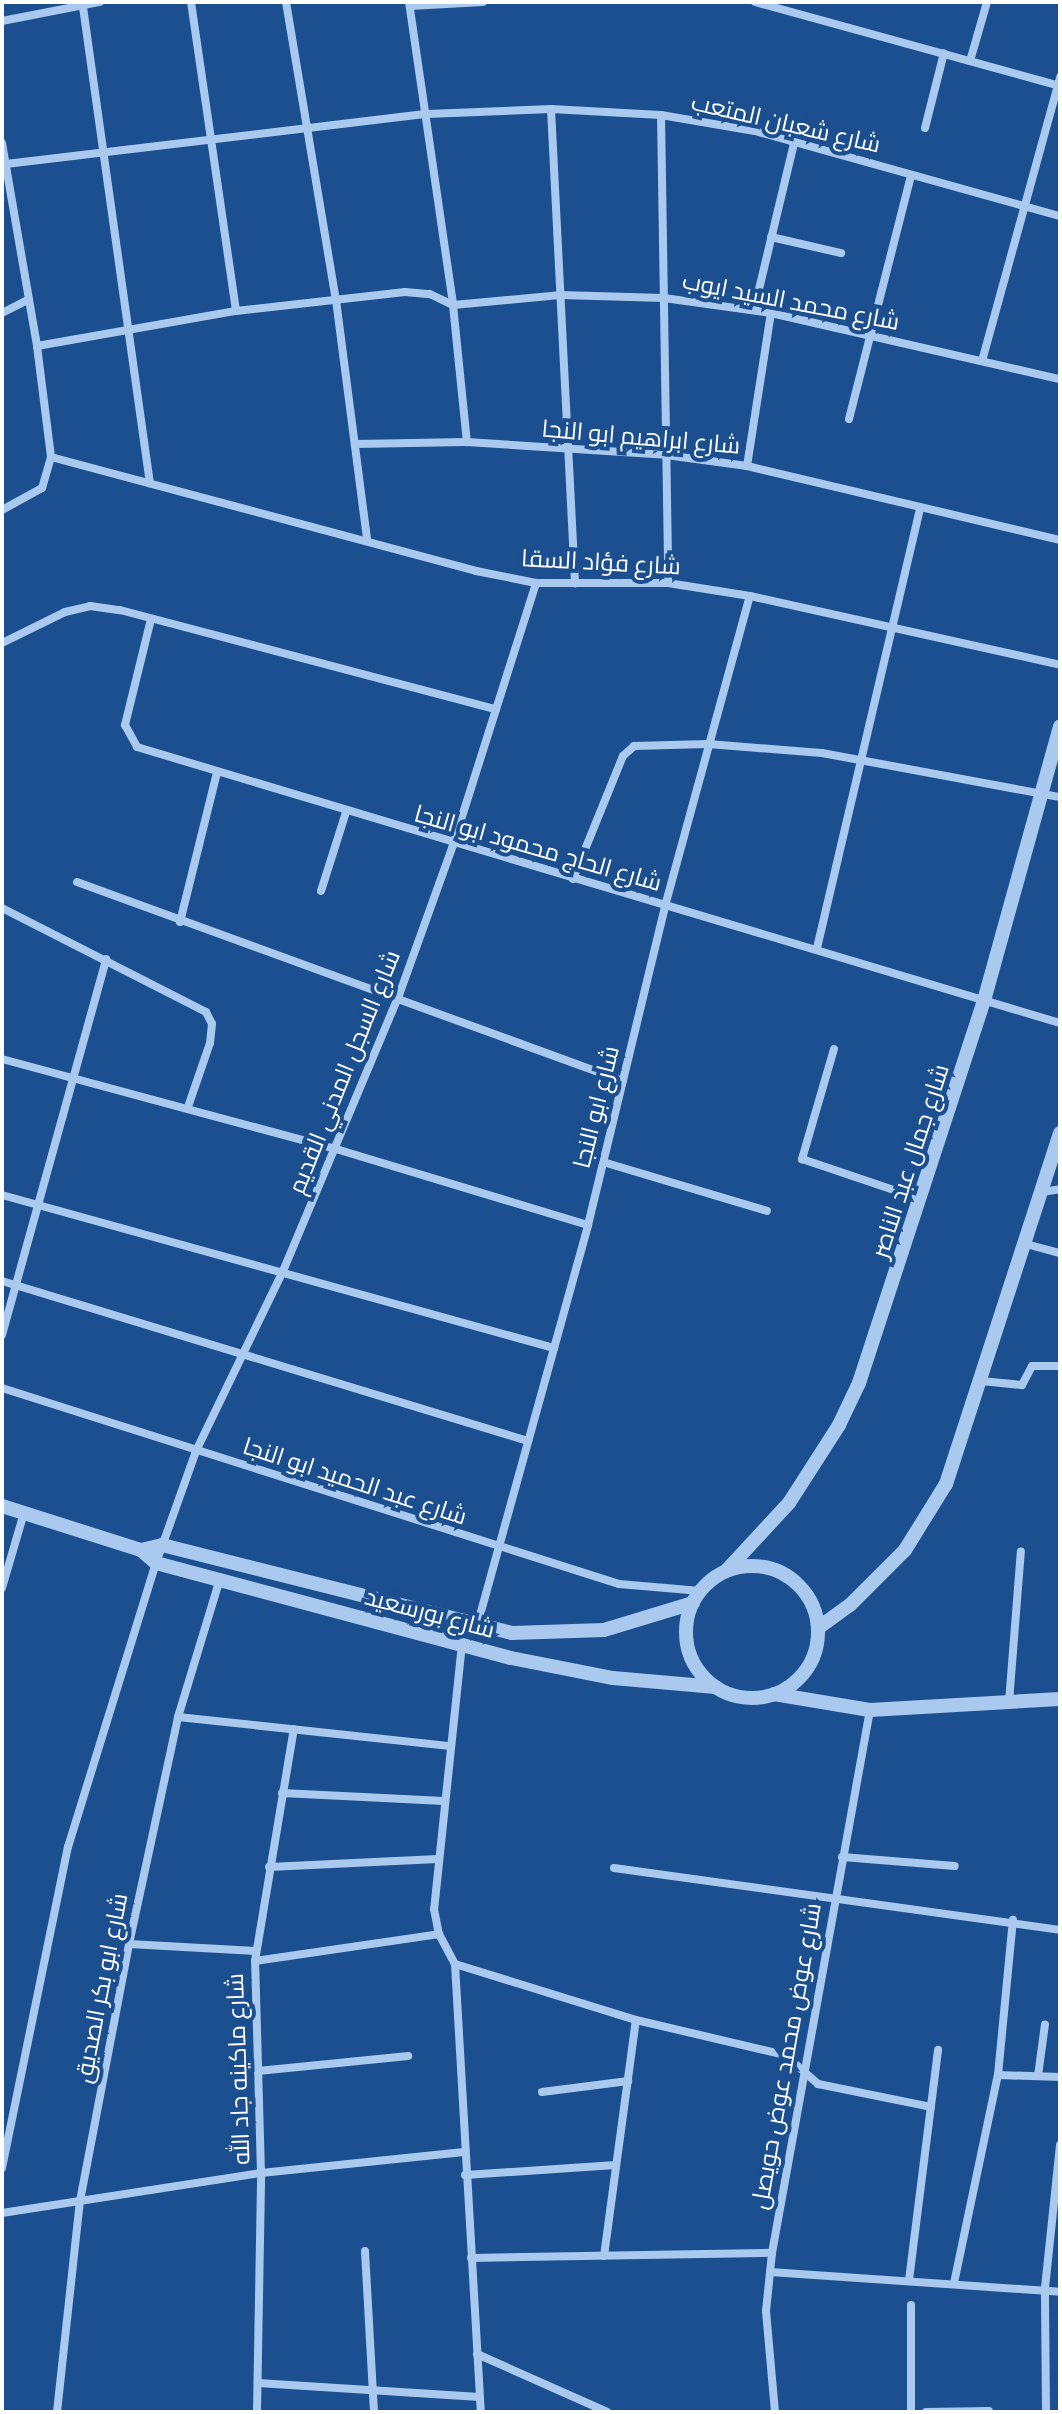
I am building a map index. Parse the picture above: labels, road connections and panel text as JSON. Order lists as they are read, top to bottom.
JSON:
{
  "streets": {
    "street": [
      "شارع شعبان المتعب",
      "شارع محمد السيد ايوب",
      "شارع ابراهيم ابو النجا",
      "شارع فؤاد السقا",
      "شارع الحاج محمود ابو النجا",
      "شارع السجل المدني القديم",
      "شارع ابو النجا",
      "شارع جمال عبد الناصر",
      "شارع عبد الحميد ابو النجا",
      "شارع بورسعيد",
      "شارع ابو بكر الصديق",
      "شارع عوض محمد عوض حويصل",
      "شارع ماكينه جاد الله"
    ]
  },
  "crossings": [
    ["شارع فؤاد السقا", "شارع السجل المدني القديم"],
    ["شارع فؤاد السقا", "شارع ابو النجا"],
    ["شارع الحاج محمود ابو النجا", "شارع السجل المدني القديم"],
    ["شارع الحاج محمود ابو النجا", "شارع ابو النجا"],
    ["شارع الحاج محمود ابو النجا", "شارع جمال عبد الناصر"],
    ["شارع السجل المدني القديم", "شارع عبد الحميد ابو النجا"],
    ["شارع السجل المدني القديم", "شارع بورسعيد"],
    ["شارع ابو النجا", "شارع عبد الحميد ابو النجا"],
    ["شارع ابو النجا", "شارع بورسعيد"],
    ["شارع جمال عبد الناصر", "شارع عبد الحميد ابو النجا"],
    ["شارع جمال عبد الناصر", "شارع بورسعيد"],
    ["شارع عبد الحميد ابو النجا", "شارع بورسعيد"],
    ["شارع بورسعيد", "شارع ابو بكر الصديق"]
  ]
}
